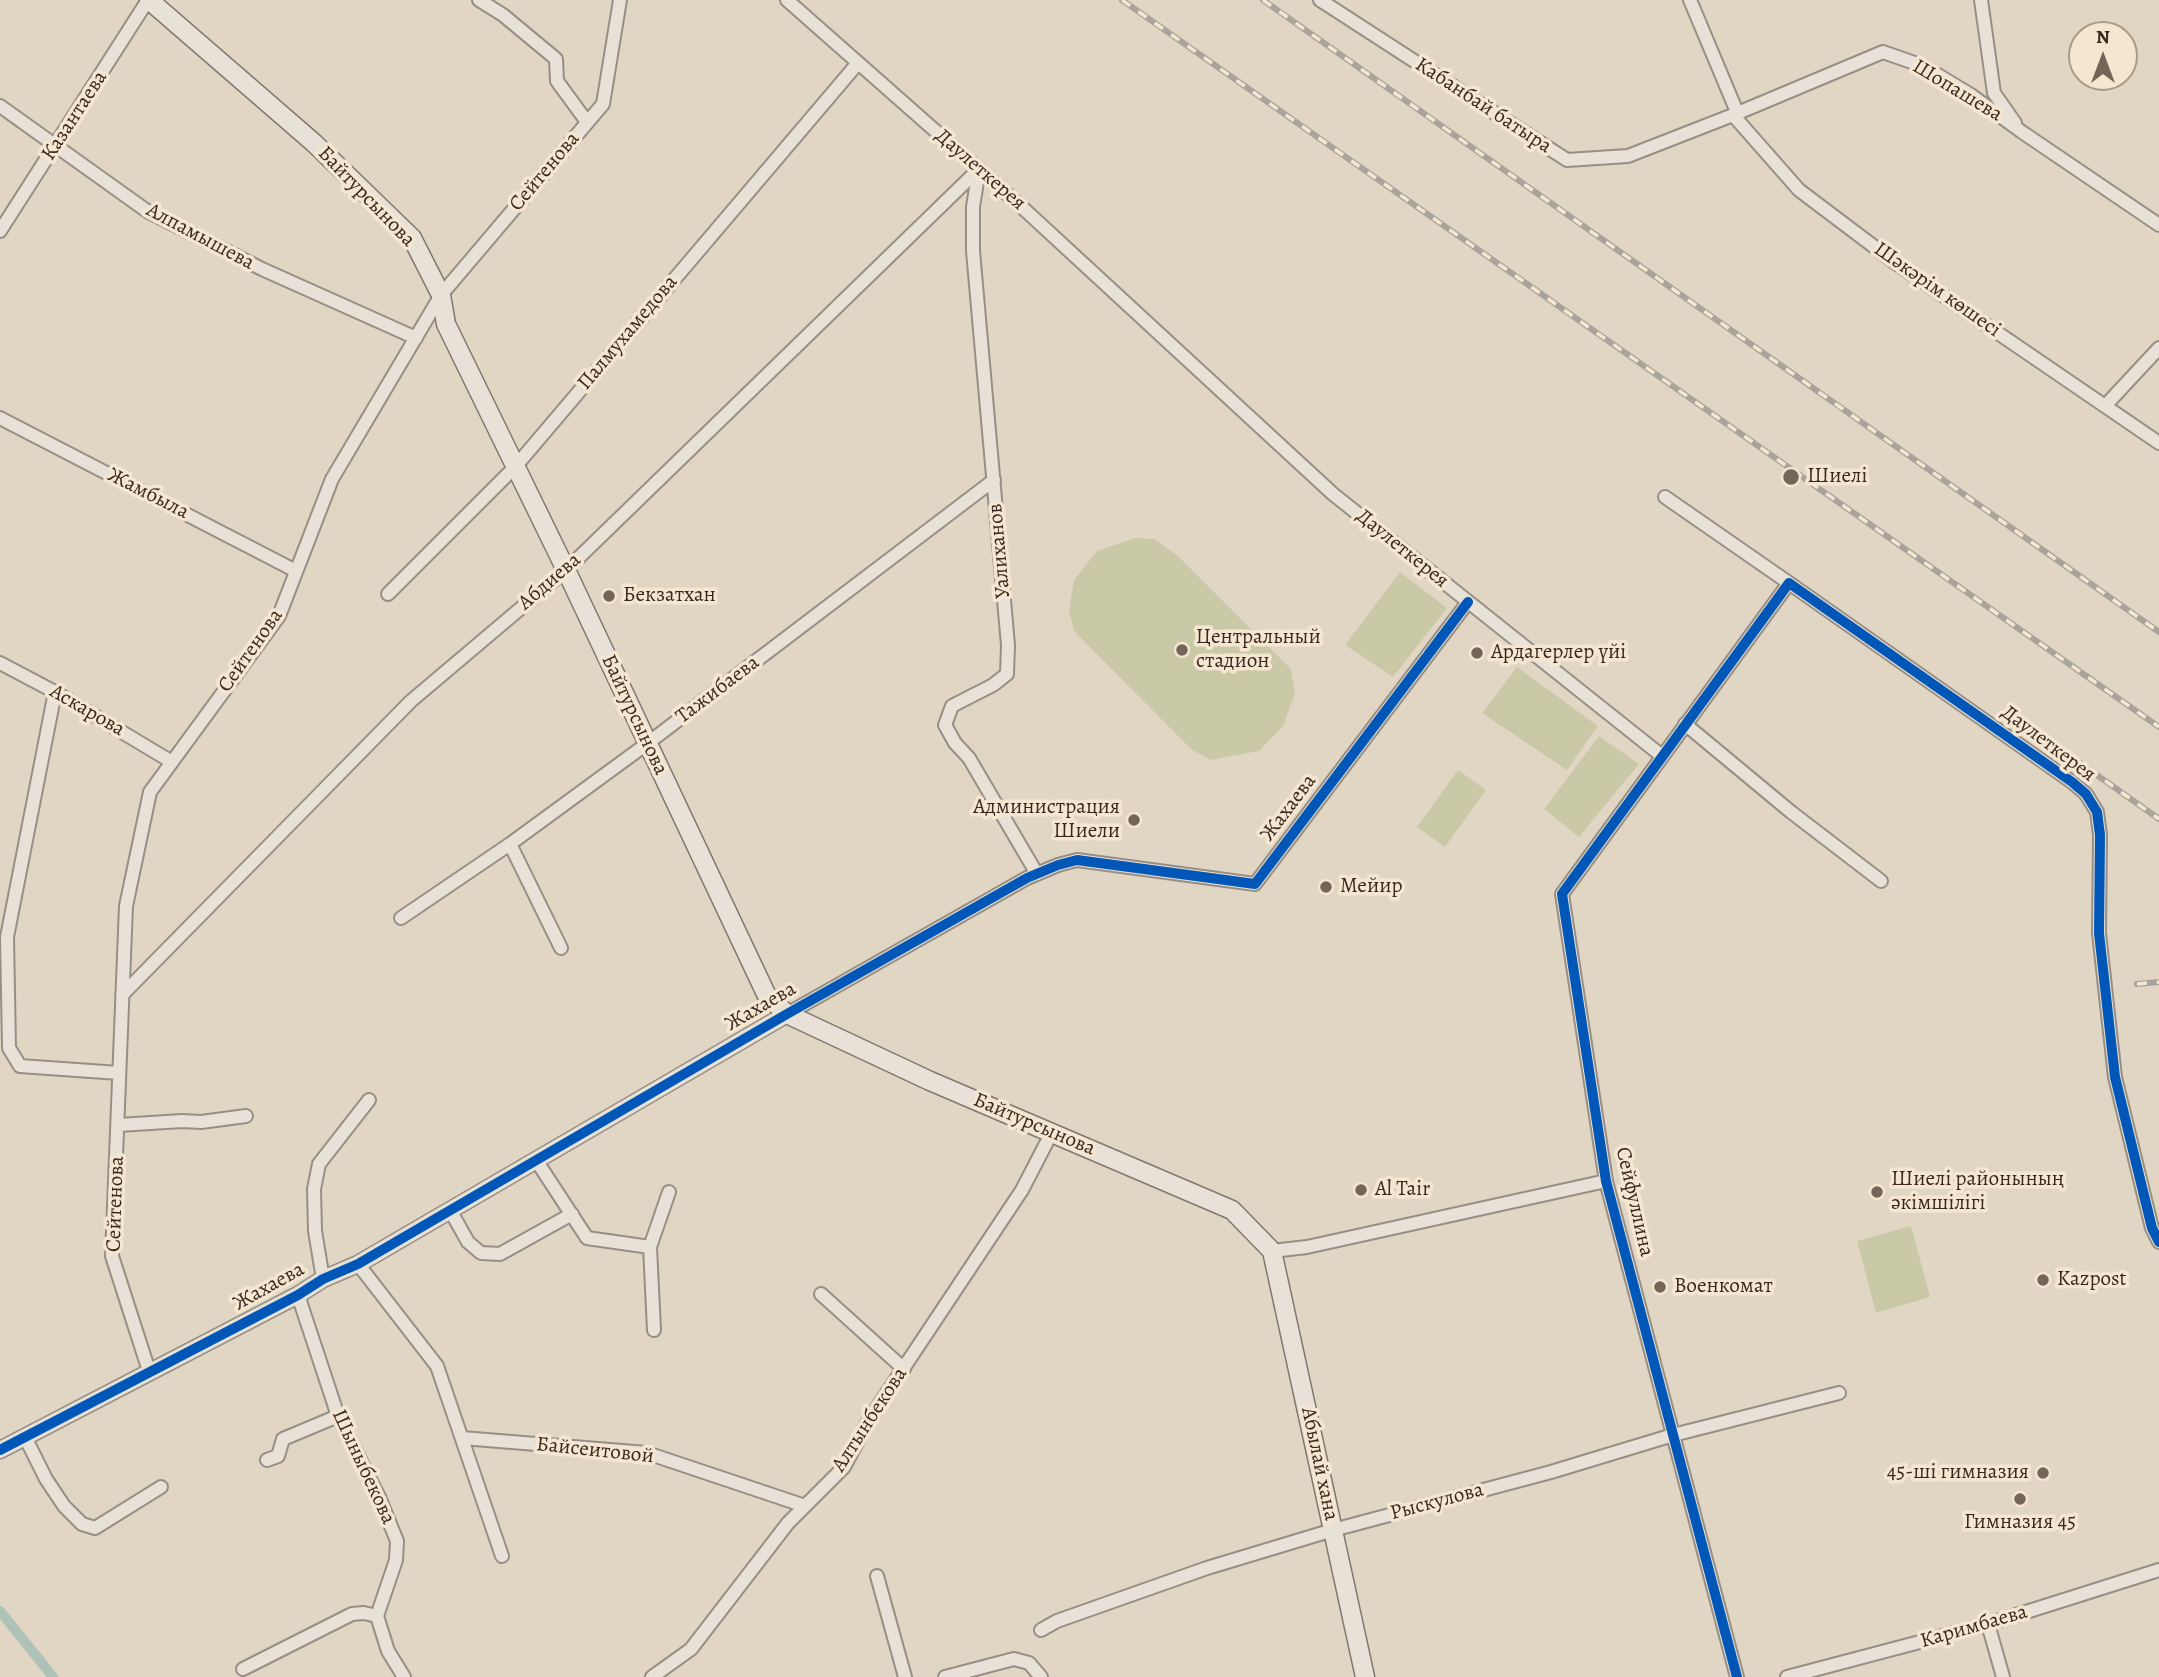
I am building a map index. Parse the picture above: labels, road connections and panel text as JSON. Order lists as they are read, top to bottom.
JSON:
{
  "streets": {
    "main road": ["Байтурсынова", "Абылай хана"],
    "street": [
      "Шопашева",
      "Кабанбай батыра",
      "Казантаева",
      "Даулеткерея",
      "Сейтенова",
      "Алпамышева",
      "Шәкәрім көшесі",
      "Палмухамедова",
      "Жамбыла",
      "Уалиханов",
      "Абдиева",
      "Тажибаева",
      "Аскарова",
      "Жахаева",
      "Сейфуллина",
      "Алтынбекова",
      "Байсеитовой",
      "Шыныбекова",
      "Рыскулова",
      "Каримбаева"
    ]
  },
  "crossings": [
    ["Шопашева", "Кабанбай батыра"],
    ["Шопашева", "Шәкәрім көшесі"],
    ["Кабанбай батыра", "Шәкәрім көшесі"],
    ["Казантаева", "Байтурсынова"],
    ["Казантаева", "Алпамышева"],
    ["Даулеткерея", "Палмухамедова"],
    ["Даулеткерея", "Уалиханов"],
    ["Даулеткерея", "Абдиева"],
    ["Даулеткерея", "Жахаева"],
    ["Даулеткерея", "Сейфуллина"],
    ["Сейтенова", "Байтурсынова"],
    ["Сейтенова", "Алпамышева"],
    ["Сейтенова", "Жамбыла"],
    ["Сейтенова", "Абдиева"],
    ["Сейтенова", "Аскарова"],
    ["Сейтенова", "Жахаева"],
    ["Байтурсынова", "Палмухамедова"],
    ["Байтурсынова", "Абдиева"],
    ["Байтурсынова", "Тажибаева"],
    ["Байтурсынова", "Жахаева"],
    ["Байтурсынова", "Алтынбекова"],
    ["Байтурсынова", "Абылай хана"],
    ["Уалиханов", "Абдиева"],
    ["Уалиханов", "Тажибаева"],
    ["Уалиханов", "Жахаева"],
    ["Жахаева", "Шыныбекова"],
    ["Сейфуллина", "Рыскулова"],
    ["Алтынбекова", "Байсеитовой"],
    ["Абылай хана", "Рыскулова"]
  ],
  "places": [
    "Шиелі",
    "Бекзатхан",
    "Центральный стадион",
    "Ардагерлер үйі",
    "Администрация Шиели",
    "Мейир",
    "Al Tair",
    "Шиелі районының әкімшілігі",
    "Kazpost",
    "Военкомат",
    "45-ші гимназия",
    "Гимназия 45"
  ],
  "north": "top"
}
